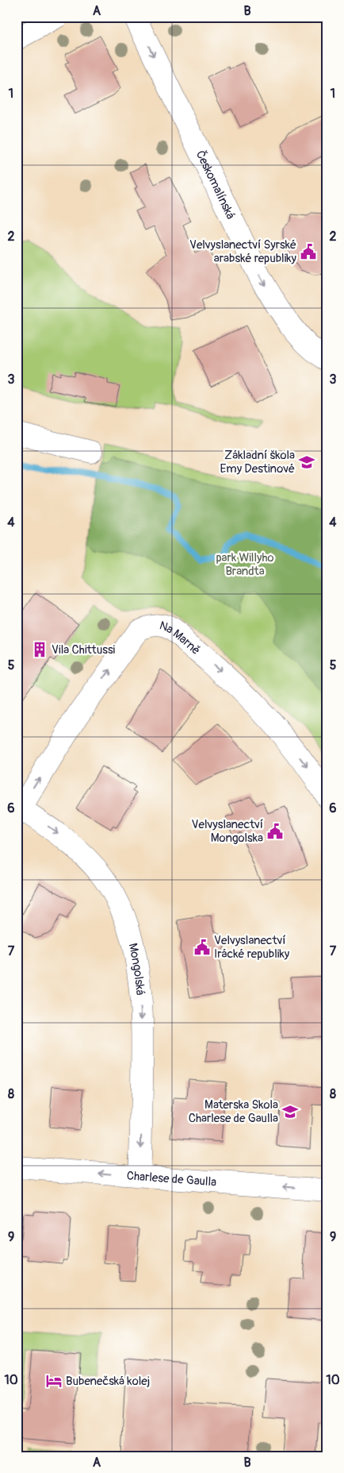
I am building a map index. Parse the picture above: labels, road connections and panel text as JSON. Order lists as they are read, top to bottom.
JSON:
{
  "streets": {
    "street": [
      "Českomalínská",
      "Na Marně",
      "Mongolská",
      "Charlese de Gaulla"
    ]
  },
  "crossings": [
    ["Na Marně", "Mongolská"],
    ["Mongolská", "Charlese de Gaulla"]
  ],
  "one_way": ["Českomalínská", "Mongolská", "Charlese de Gaulla"],
  "parks": ["park Willyho Brandta"],
  "places": {
    "public building": ["Velvyslanectví Syrské arabské republiky", "Velvyslanectví Mongolska", "Velvyslanectví Irácké republiky"],
    "school or university": ["Základní škola Emy Destinové", "Materska Skola Charlese de Gaulla"],
    "building": ["Vila Chittussi"],
    "hotel": ["Bubenečská kolej"]
  },
  "grid": {
    "columns": ["A", "B"],
    "rows": [
      "1",
      "2",
      "3",
      "4",
      "5",
      "6",
      "7",
      "8",
      "9",
      "10"
    ]
  }
}
